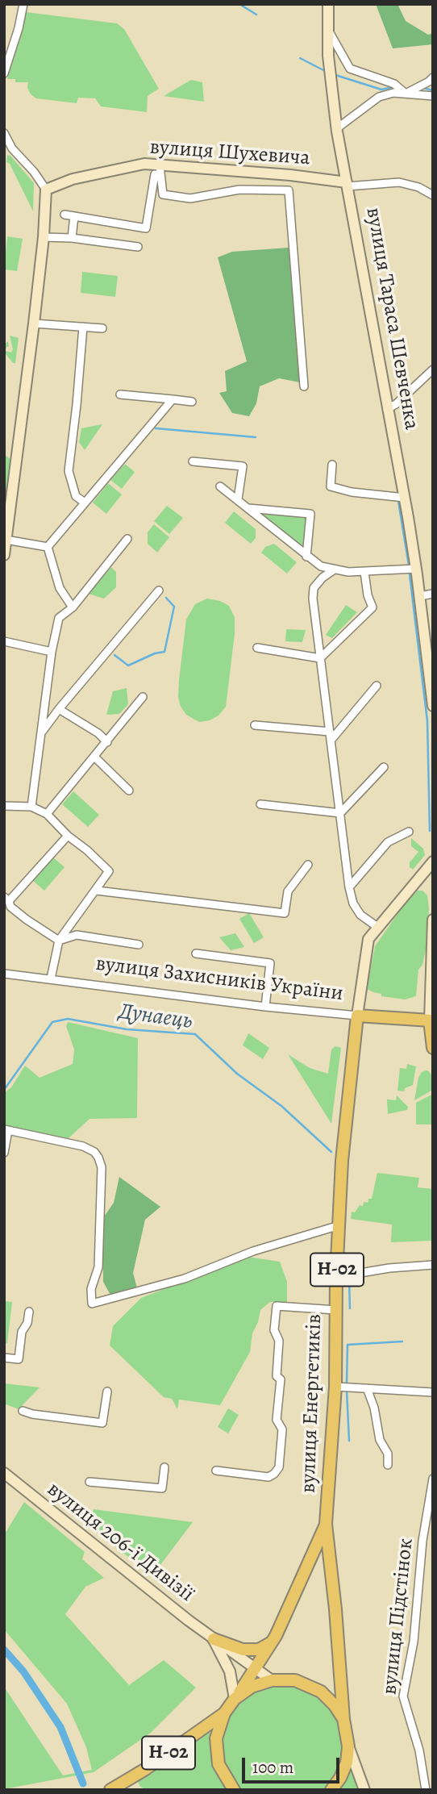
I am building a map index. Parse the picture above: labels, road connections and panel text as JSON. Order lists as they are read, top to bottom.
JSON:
{
  "streets": {
    "main road": ["вулиця Захисників України", "Н-02", "вулиця Енергетиків"],
    "street": [
      "вулиця Шухевича",
      "вулиця Тараса Шевченка",
      "вулиця 206-ї Дивізії",
      "вулиця Підстінок"
    ]
  },
  "crossings": [
    ["вулиця Шухевича", "вулиця Тараса Шевченка"],
    ["вулиця Захисників України", "вулиця Енергетиків"],
    ["Н-02", "вулиця Енергетиків"],
    ["Н-02", "вулиця 206-ї Дивізії"],
    ["вулиця Енергетиків", "вулиця 206-ї Дивізії"]
  ],
  "water": ["Дунаець"],
  "scale_bar": "100 m"
}
